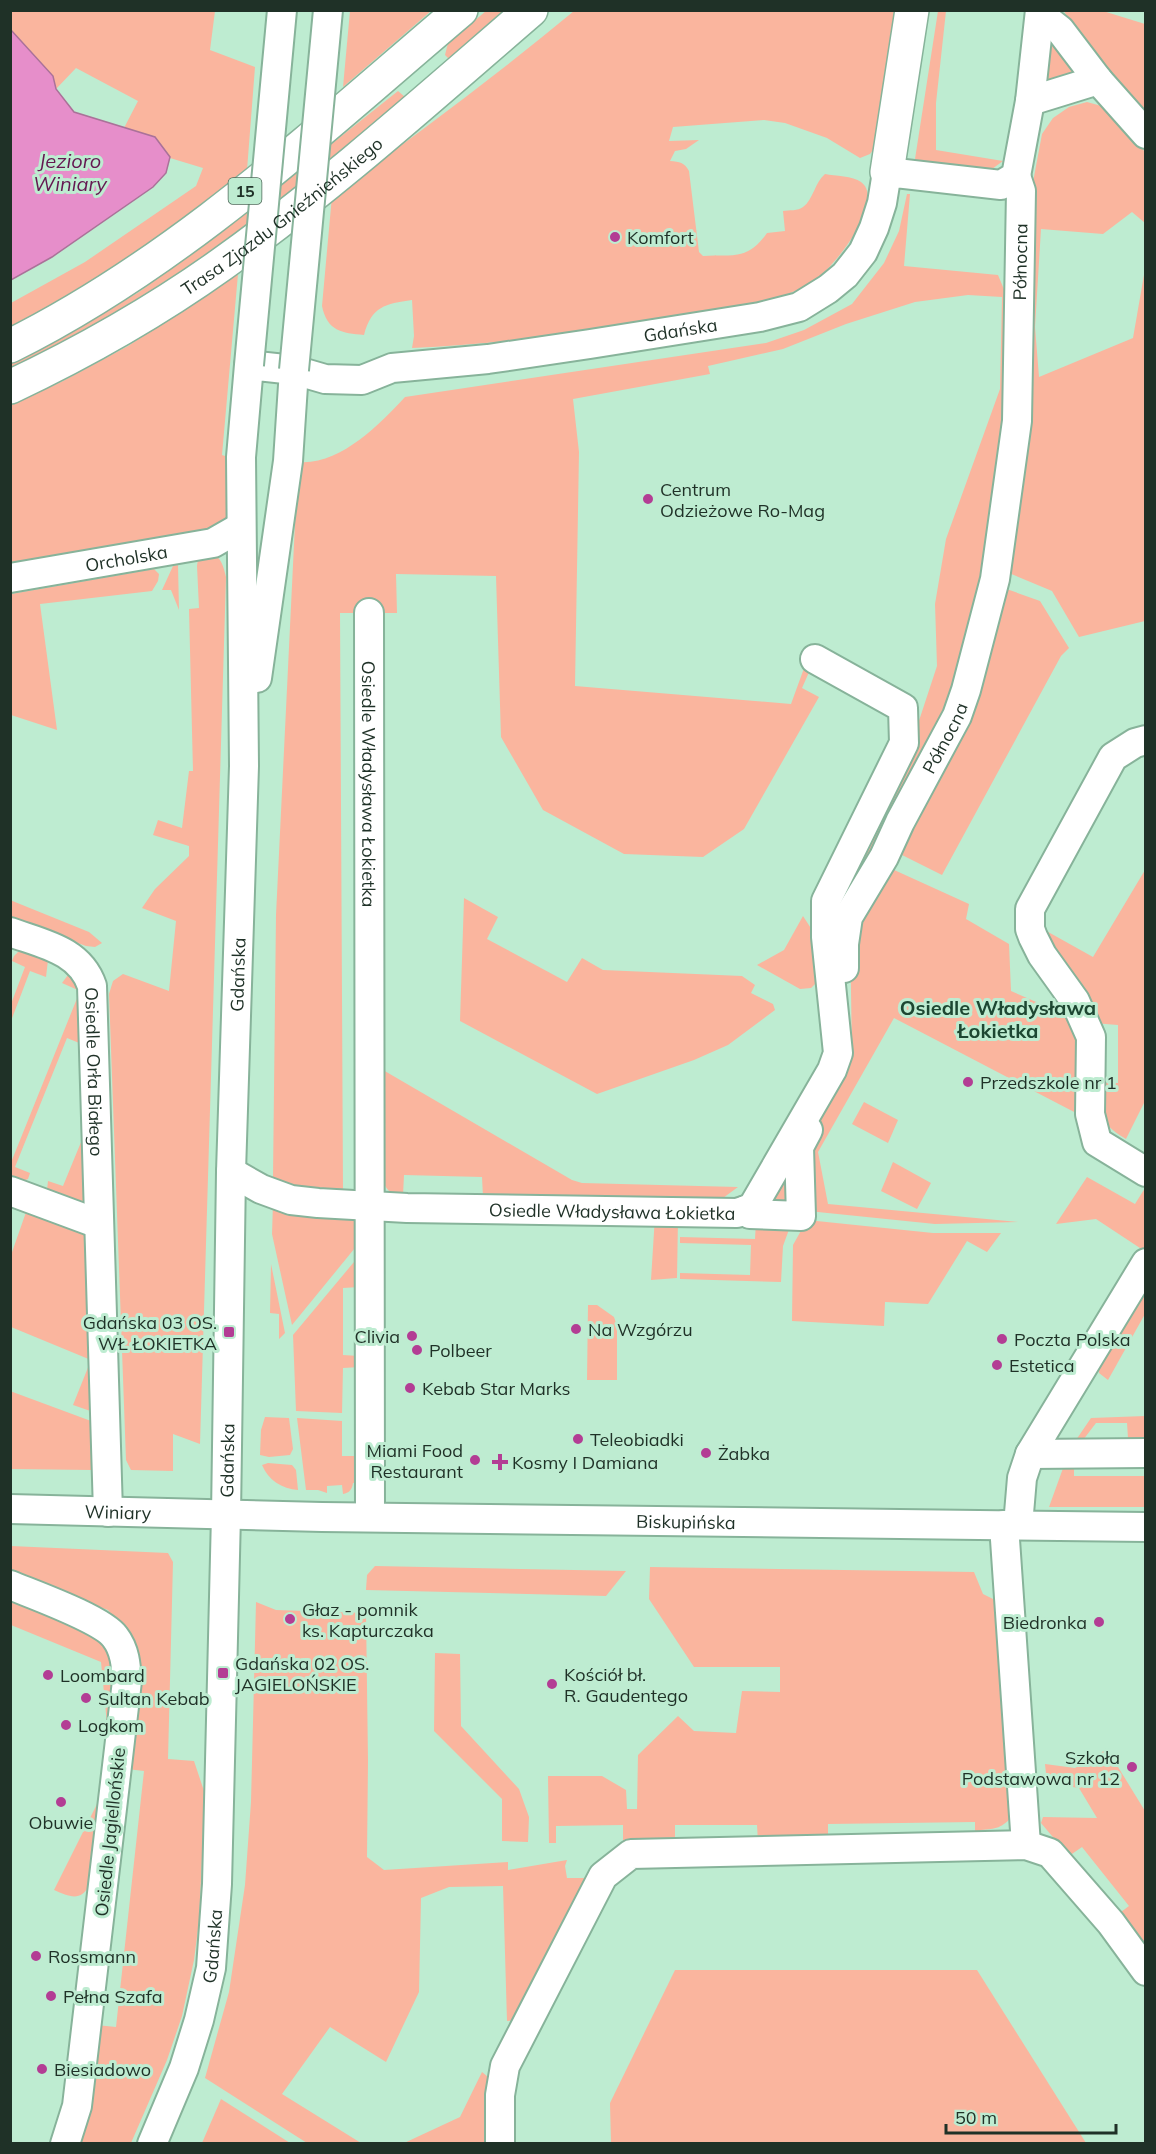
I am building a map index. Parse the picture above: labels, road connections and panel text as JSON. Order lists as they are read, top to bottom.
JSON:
{
  "streets": {
    "main road": ["15", "Trasa Zjazdu Gnieźnieńskiego"],
    "street": [
      "Północna",
      "Gdańska",
      "Orcholska",
      "Osiedle Władysława Łokietka",
      "Osiedle Orła Białego",
      "Winiary",
      "Biskupińska",
      "Osiedle Jagiellońskie"
    ]
  },
  "crossings": [
    ["Północna", "Osiedle Władysława Łokietka"],
    ["Gdańska", "Orcholska"],
    ["Gdańska", "Winiary"],
    ["Gdańska", "Biskupińska"],
    ["Osiedle Władysława Łokietka", "Biskupińska"],
    ["Osiedle Orła Białego", "Winiary"],
    ["Winiary", "Biskupińska"]
  ],
  "districts": ["Osiedle Władysława Łokietka"],
  "water": ["Jezioro Winiary"],
  "places": {
    "other": [
      "Komfort",
      "Centrum Odzieżowe Ro-Mag",
      "Przedszkole nr 1",
      "Na Wzgórzu",
      "Clivia",
      "Poczta Polska",
      "Polbeer",
      "Estetica",
      "Kebab Star Marks",
      "Teleobiadki",
      "Żabka",
      "Miami Food Restaurant",
      "Głaz - pomnik ks. Kapturczaka",
      "Biedronka",
      "Loombard",
      "Kościół bł. R. Gaudentego",
      "Sultan Kebab",
      "Logkom",
      "Szkoła Podstawowa nr 12",
      "Obuwie",
      "Rossmann",
      "Pełna Szafa",
      "Biesiadowo"
    ],
    "transit": ["Gdańska 03 OS. WŁ ŁOKIETKA", "Gdańska 02 OS. JAGIELOŃSKIE"],
    "health": ["Kosmy I Damiana"]
  },
  "scale_bar": "50 m"
}
